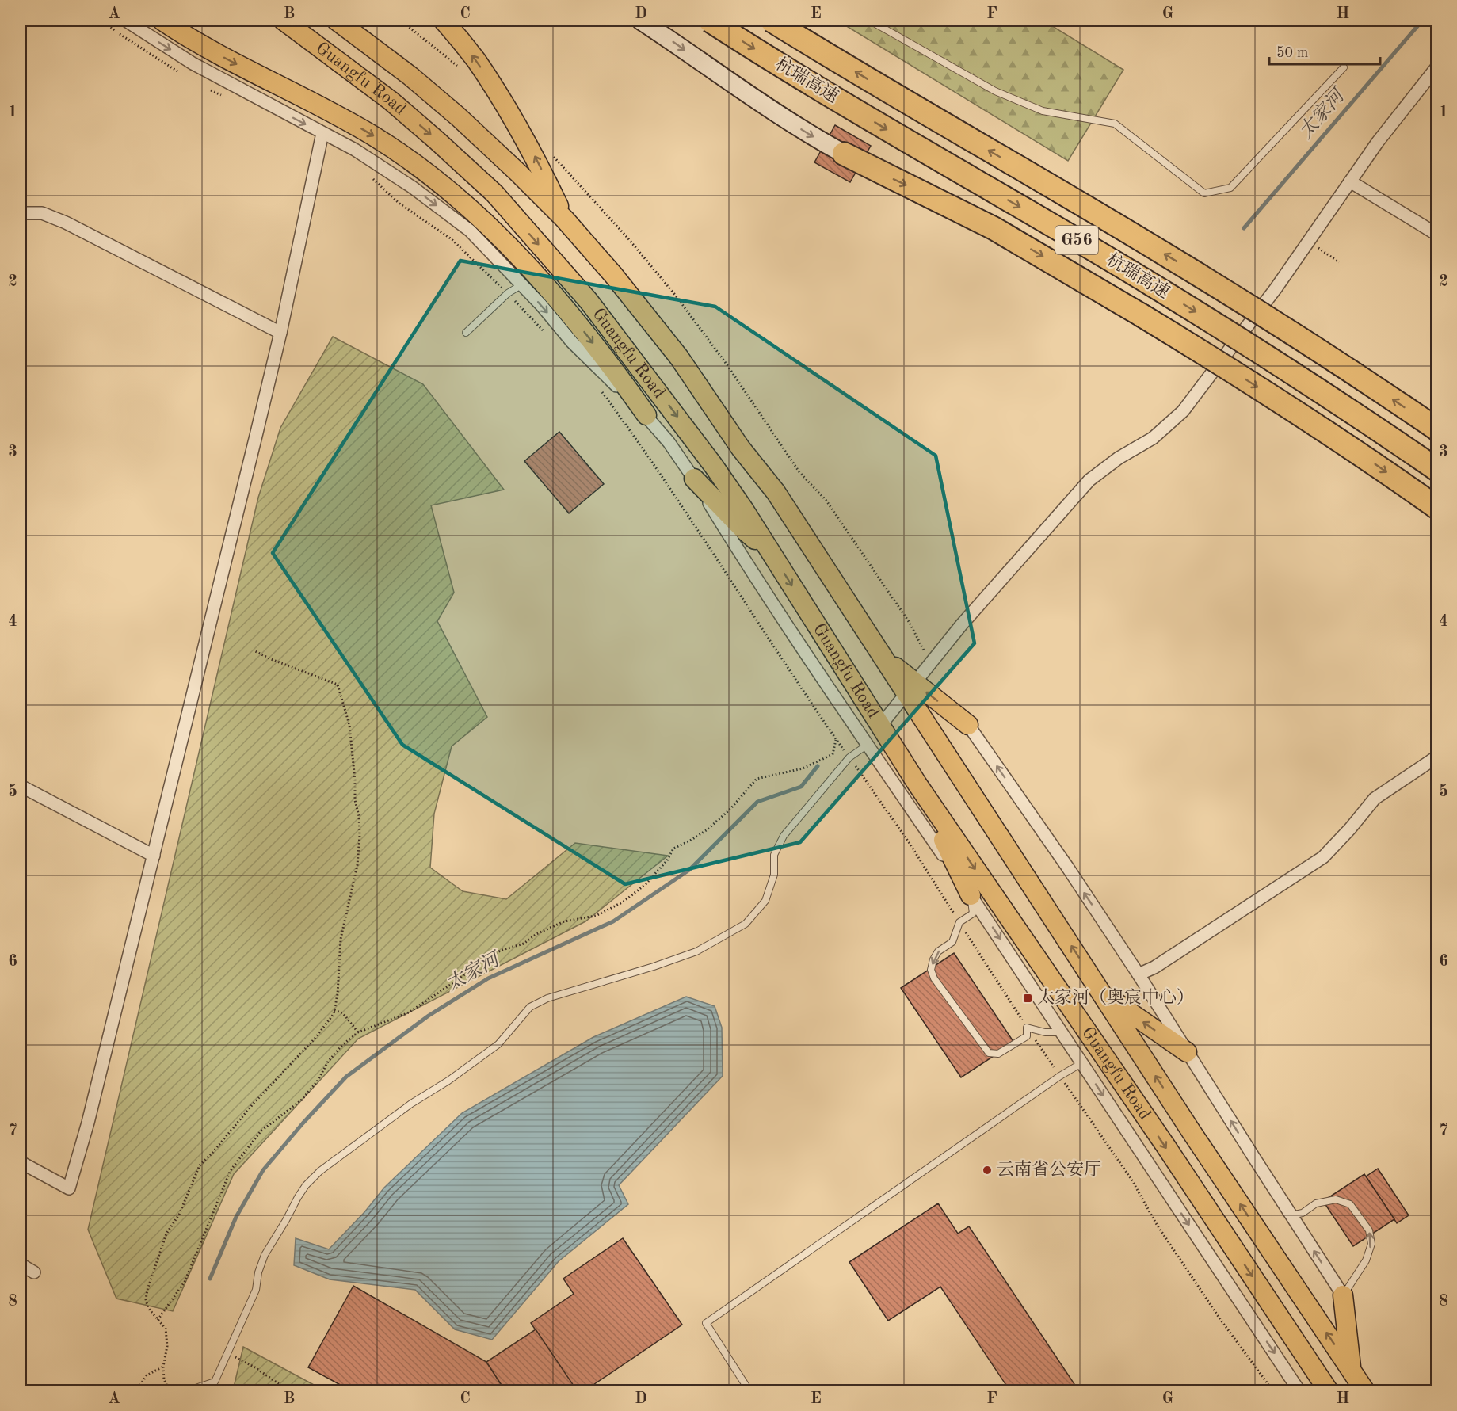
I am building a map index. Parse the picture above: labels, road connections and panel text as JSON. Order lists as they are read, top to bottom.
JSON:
{
  "streets": {
    "highway": ["杭瑞高速", "G56"],
    "main road": ["Guangfu Road"]
  },
  "water": ["太家河"],
  "places": {
    "transit": ["太家河（奥宸中心）"],
    "other": ["云南省公安厅"]
  },
  "scale_bar": "50 m",
  "grid": {
    "columns": [
      "A",
      "B",
      "C",
      "D",
      "E",
      "F",
      "G",
      "H"
    ],
    "rows": [
      "1",
      "2",
      "3",
      "4",
      "5",
      "6",
      "7",
      "8"
    ]
  }
}
